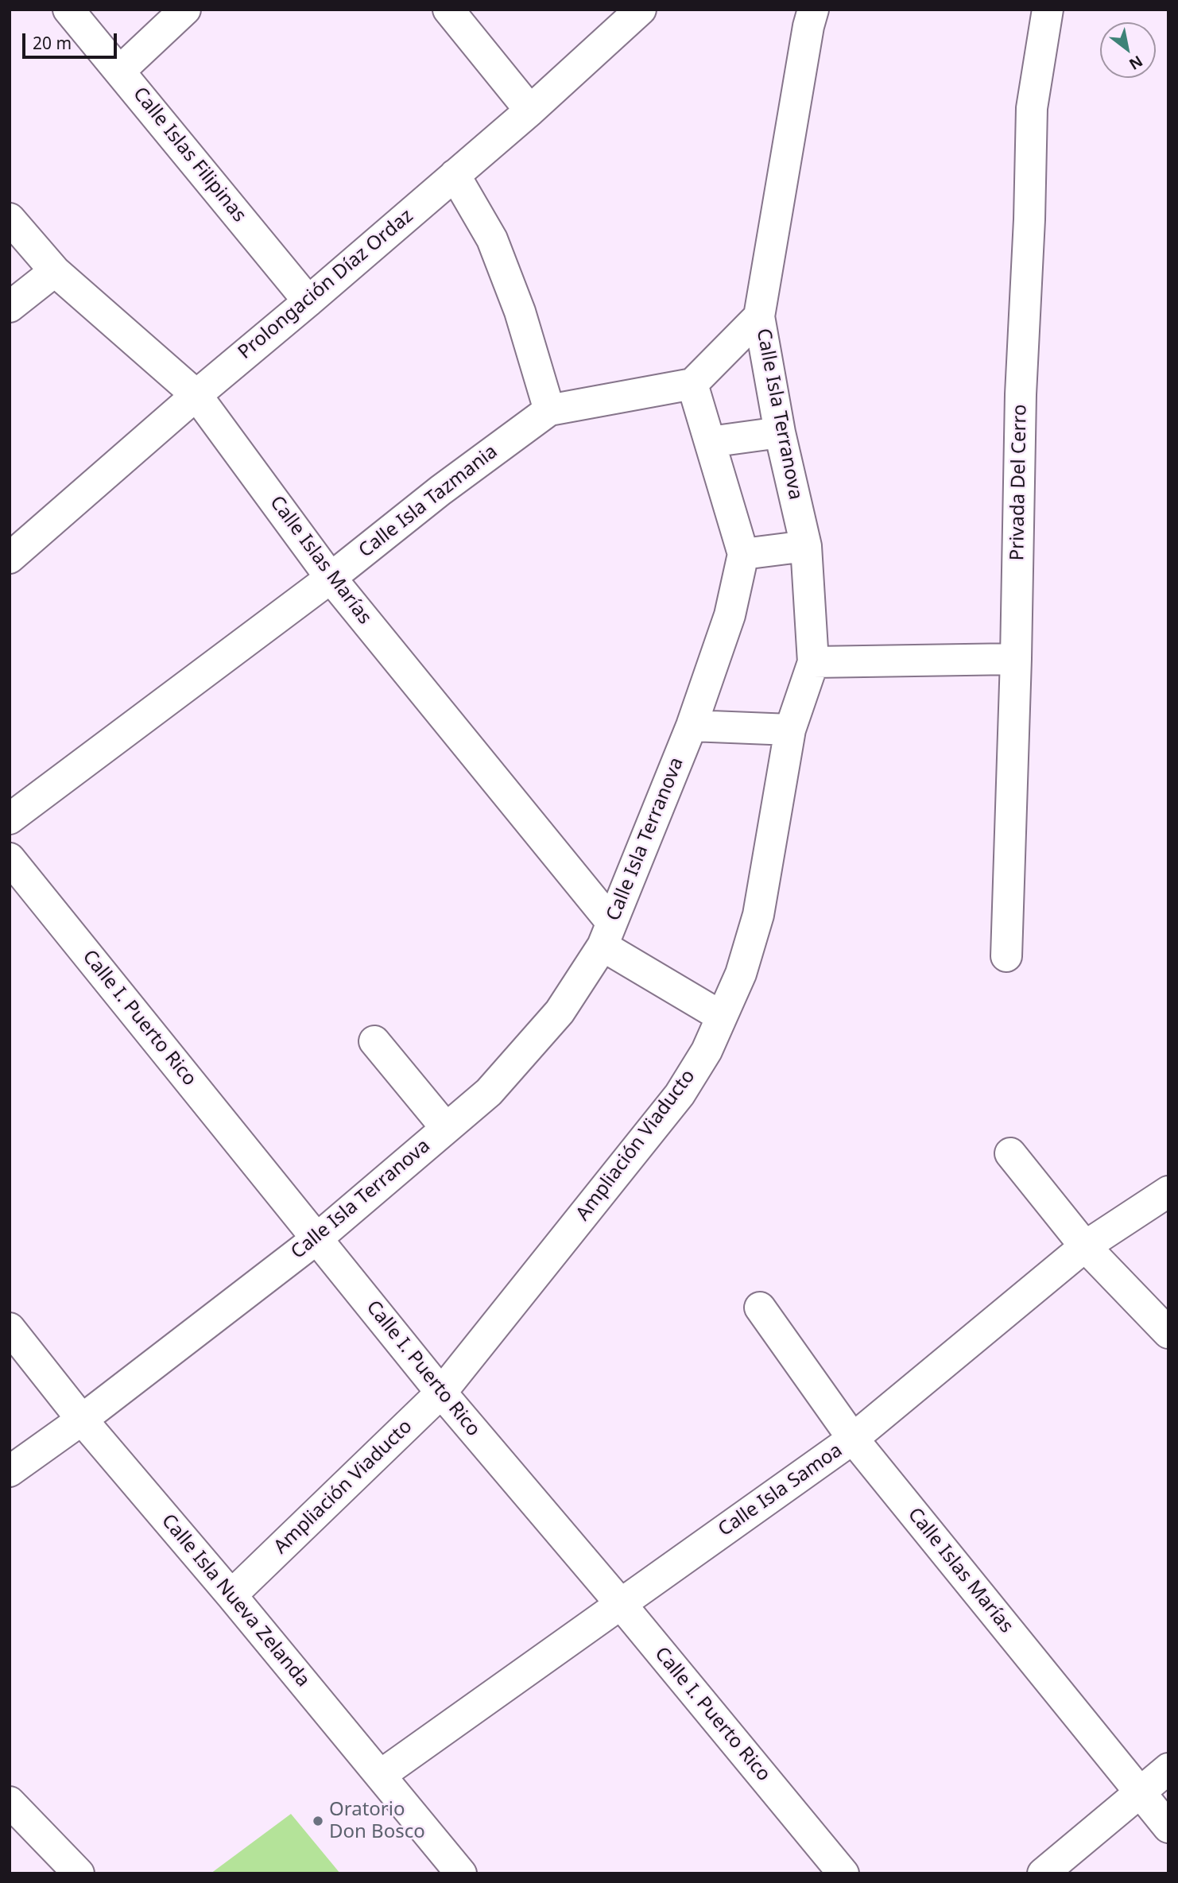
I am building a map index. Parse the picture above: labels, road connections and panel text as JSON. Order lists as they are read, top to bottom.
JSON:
{
  "streets": {
    "street": [
      "Calle Islas Filipinas",
      "Prolongación Díaz Ordaz",
      "Calle Isla Terranova",
      "Privada Del Cerro",
      "Calle Isla Tazmania",
      "Calle Islas Marías",
      "Calle I. Puerto Rico",
      "Ampliación Viaducto",
      "Calle Isla Samoa",
      "Calle Isla Nueva Zelanda"
    ]
  },
  "crossings": [
    ["Calle Islas Filipinas", "Prolongación Díaz Ordaz"],
    ["Prolongación Díaz Ordaz", "Calle Islas Marías"],
    ["Calle Isla Terranova", "Calle Islas Marías"],
    ["Calle Isla Terranova", "Calle I. Puerto Rico"],
    ["Calle Isla Terranova", "Ampliación Viaducto"],
    ["Calle Isla Terranova", "Calle Isla Nueva Zelanda"],
    ["Calle Isla Tazmania", "Calle Islas Marías"],
    ["Calle Islas Marías", "Ampliación Viaducto"],
    ["Calle Islas Marías", "Calle Isla Samoa"],
    ["Calle I. Puerto Rico", "Ampliación Viaducto"],
    ["Calle I. Puerto Rico", "Calle Isla Samoa"],
    ["Ampliación Viaducto", "Calle Isla Nueva Zelanda"],
    ["Calle Isla Samoa", "Calle Isla Nueva Zelanda"]
  ],
  "places": ["Oratorio Don Bosco"],
  "scale_bar": "20 m",
  "north": "bottom right"
}
